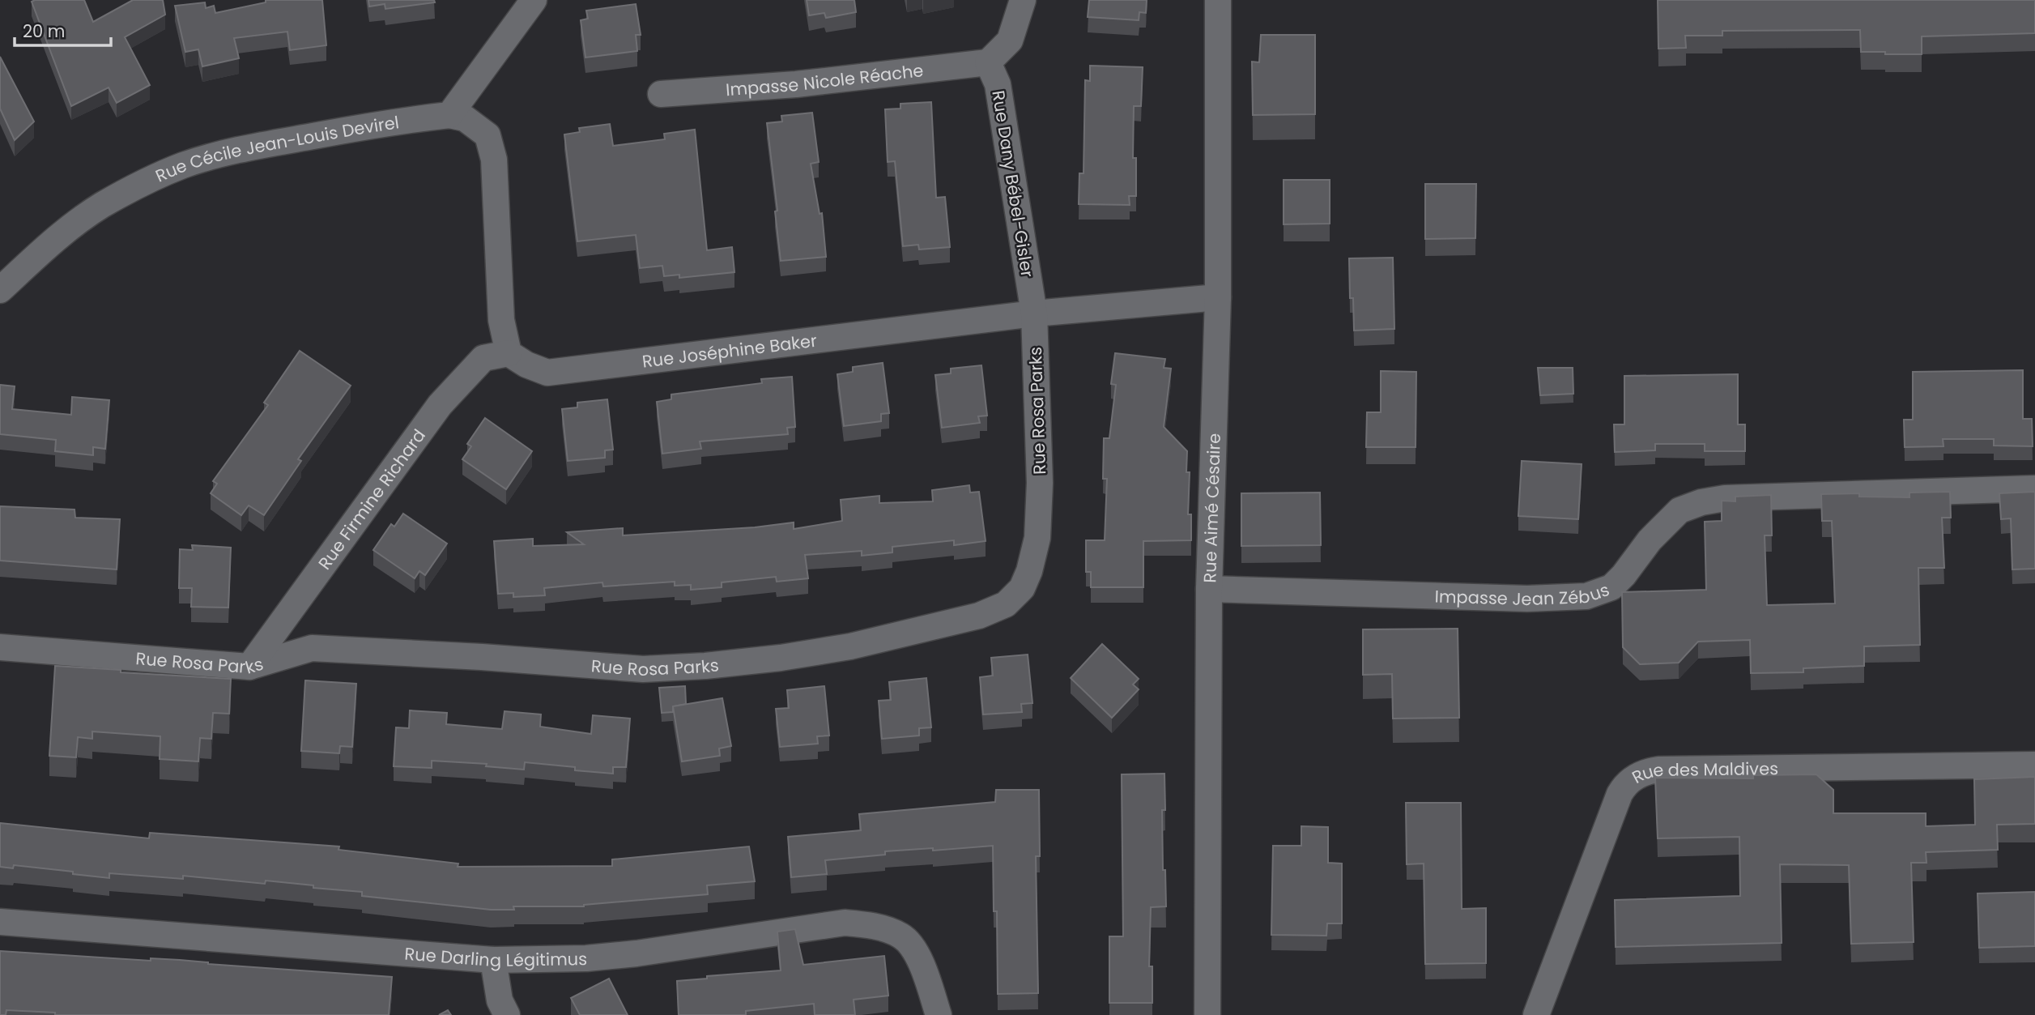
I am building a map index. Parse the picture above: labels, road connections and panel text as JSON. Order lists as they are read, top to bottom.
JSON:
{
  "streets": {
    "street": [
      "Impasse Nicole Réache",
      "Rue Cécile Jean-Louis Devirel",
      "Rue Dany Bébel-Gisler",
      "Rue Joséphine Baker",
      "Rue Rosa Parks",
      "Rue Firmine Richard",
      "Rue Aimé Césaire",
      "Impasse Jean Zébus",
      "Rue des Maldives",
      "Rue Darling Légitimus"
    ]
  },
  "crossings": [
    ["Impasse Nicole Réache", "Rue Dany Bébel-Gisler"],
    ["Rue Dany Bébel-Gisler", "Rue Joséphine Baker"],
    ["Rue Dany Bébel-Gisler", "Rue Rosa Parks"],
    ["Rue Joséphine Baker", "Rue Rosa Parks"],
    ["Rue Joséphine Baker", "Rue Firmine Richard"],
    ["Rue Joséphine Baker", "Rue Aimé Césaire"],
    ["Rue Rosa Parks", "Rue Firmine Richard"],
    ["Rue Aimé Césaire", "Impasse Jean Zébus"]
  ],
  "scale_bar": "20 m"
}
